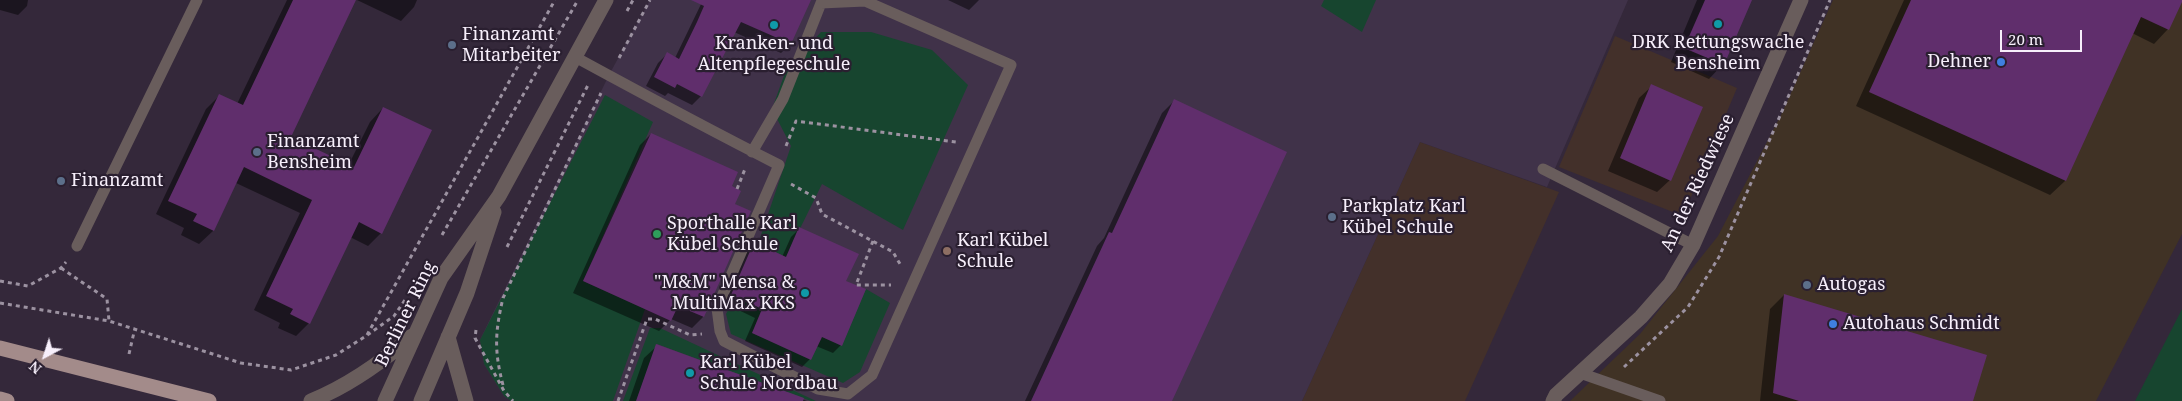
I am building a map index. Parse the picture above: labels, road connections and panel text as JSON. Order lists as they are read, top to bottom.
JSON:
{
  "streets": {
    "street": ["An der Riedwiese", "Berliner Ring"]
  },
  "places": [
    "DRK Rettungswache Bensheim",
    "Kranken- und Altenpflegeschule",
    "Finanzamt Mitarbeiter",
    "Dehner",
    "Finanzamt Bensheim",
    "Finanzamt",
    "Parkplatz Karl Kübel Schule",
    "Sporthalle Karl Kübel Schule",
    "Karl Kübel Schule",
    "Autogas",
    "\"M&M\" Mensa & MultiMax KKS",
    "Autohaus Schmidt",
    "Karl Kübel Schule Nordbau"
  ],
  "scale_bar": "20 m",
  "north": "bottom left"
}
